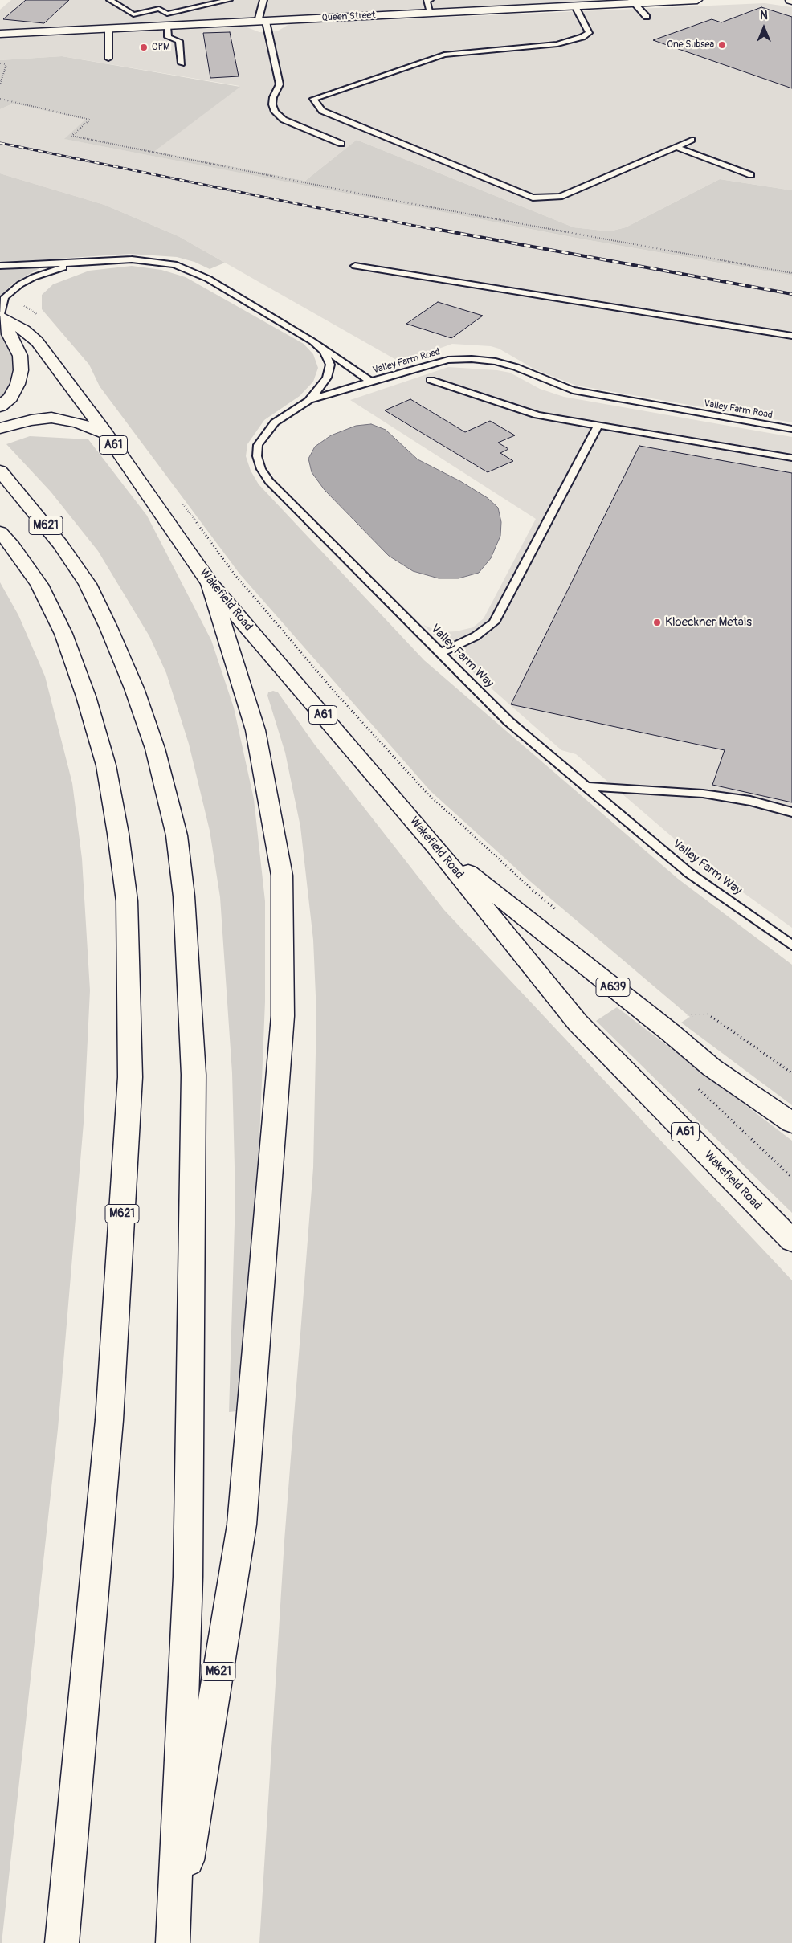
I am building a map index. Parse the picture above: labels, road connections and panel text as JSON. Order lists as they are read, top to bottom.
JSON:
{
  "streets": {
    "main road": [
      "Queen Street",
      "A61",
      "M621",
      "Wakefield Road",
      "A639"
    ],
    "lane": ["Valley Farm Road", "Valley Farm Way"]
  },
  "crossings": [
    ["Valley Farm Road", "Valley Farm Way"],
    ["A61", "Wakefield Road"],
    ["M621", "Wakefield Road"],
    ["Wakefield Road", "A639"]
  ],
  "places": ["One Subsea", "CPM", "Kloeckner Metals"],
  "north": "top"
}
